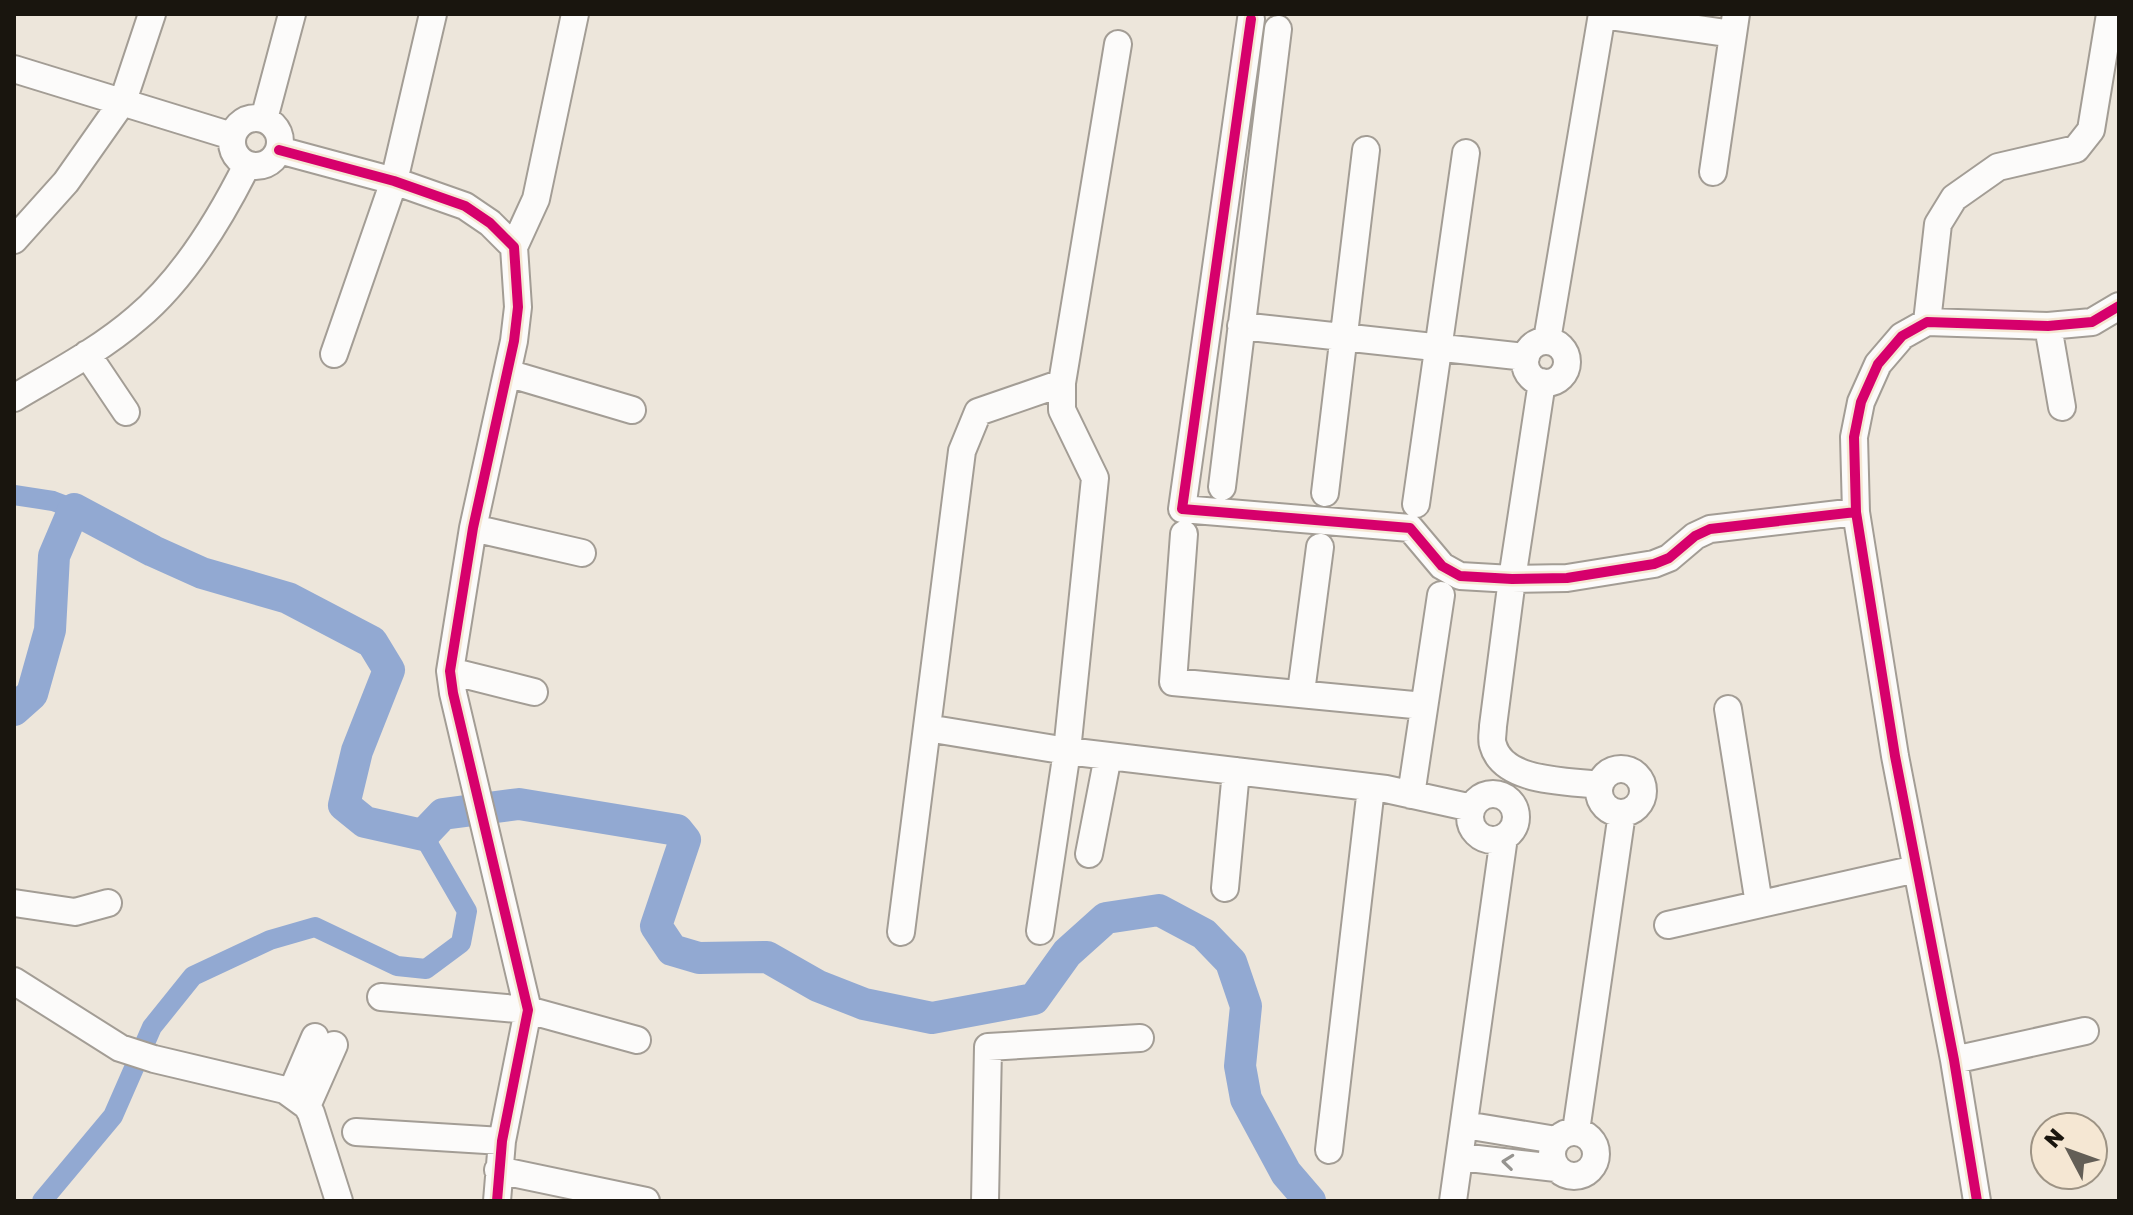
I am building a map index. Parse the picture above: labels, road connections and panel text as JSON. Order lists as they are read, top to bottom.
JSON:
{
  "north": "top left"
}
